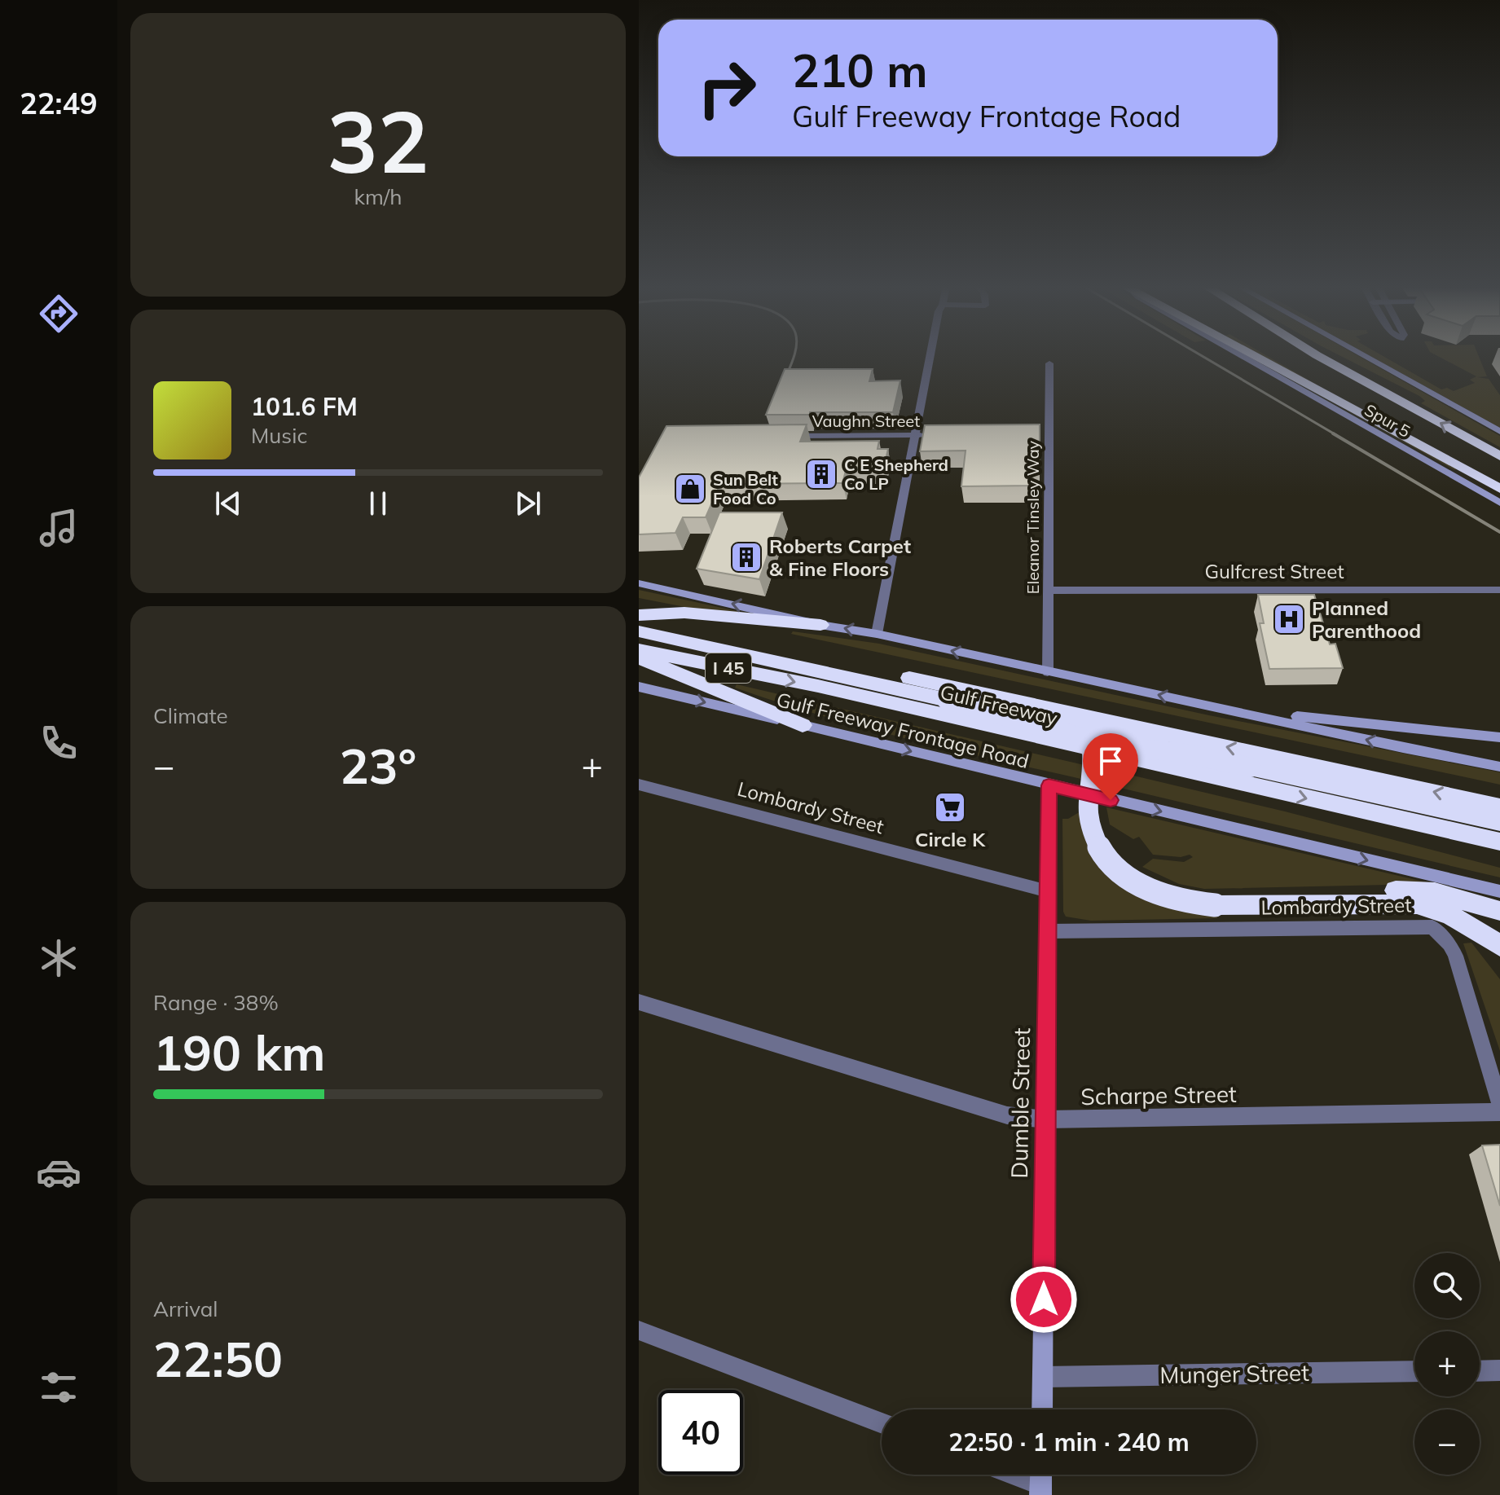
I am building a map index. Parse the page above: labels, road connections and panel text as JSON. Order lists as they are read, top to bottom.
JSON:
{
  "streets": {
    "highway": ["Spur 5", "I 45", "Gulf Freeway"],
    "main road": ["Gulf Freeway Frontage Road", "Dumble Street"],
    "street": [
      "Vaughn Street",
      "Eleanor Tinsley Way",
      "Gulfcrest Street",
      "Lombardy Street",
      "Scharpe Street",
      "Munger Street"
    ]
  },
  "crossings": [
    ["Eleanor Tinsley Way", "Gulfcrest Street"],
    ["Gulf Freeway Frontage Road", "Dumble Street"],
    ["Lombardy Street", "Dumble Street"],
    ["Scharpe Street", "Dumble Street"],
    ["Dumble Street", "Munger Street"]
  ],
  "places": {
    "building": ["C E Shepherd Co LP", "Roberts Carpet & Fine Floors"],
    "shop": ["Sun Belt Food Co"],
    "hospital": ["Planned Parenthood"],
    "supermarket": ["Circle K"]
  },
  "page": {
    "tabs": "22:49",
    "tile": [
      ["32", "km/h"],
      "Climate",
      ["Range · 38%", "190 km"],
      ["Arrival", "22:50"]
    ],
    "turn": ["210 m", "Gulf Freeway Frontage Road"],
    "song": ["101.6 FM", "Music"],
    "heat": ["−", "23°", "+"],
    "map_buttons": ["+", "−"],
    "limit": "40",
    "trip": "22:50 · 1 min · 240 m"
  }
}
